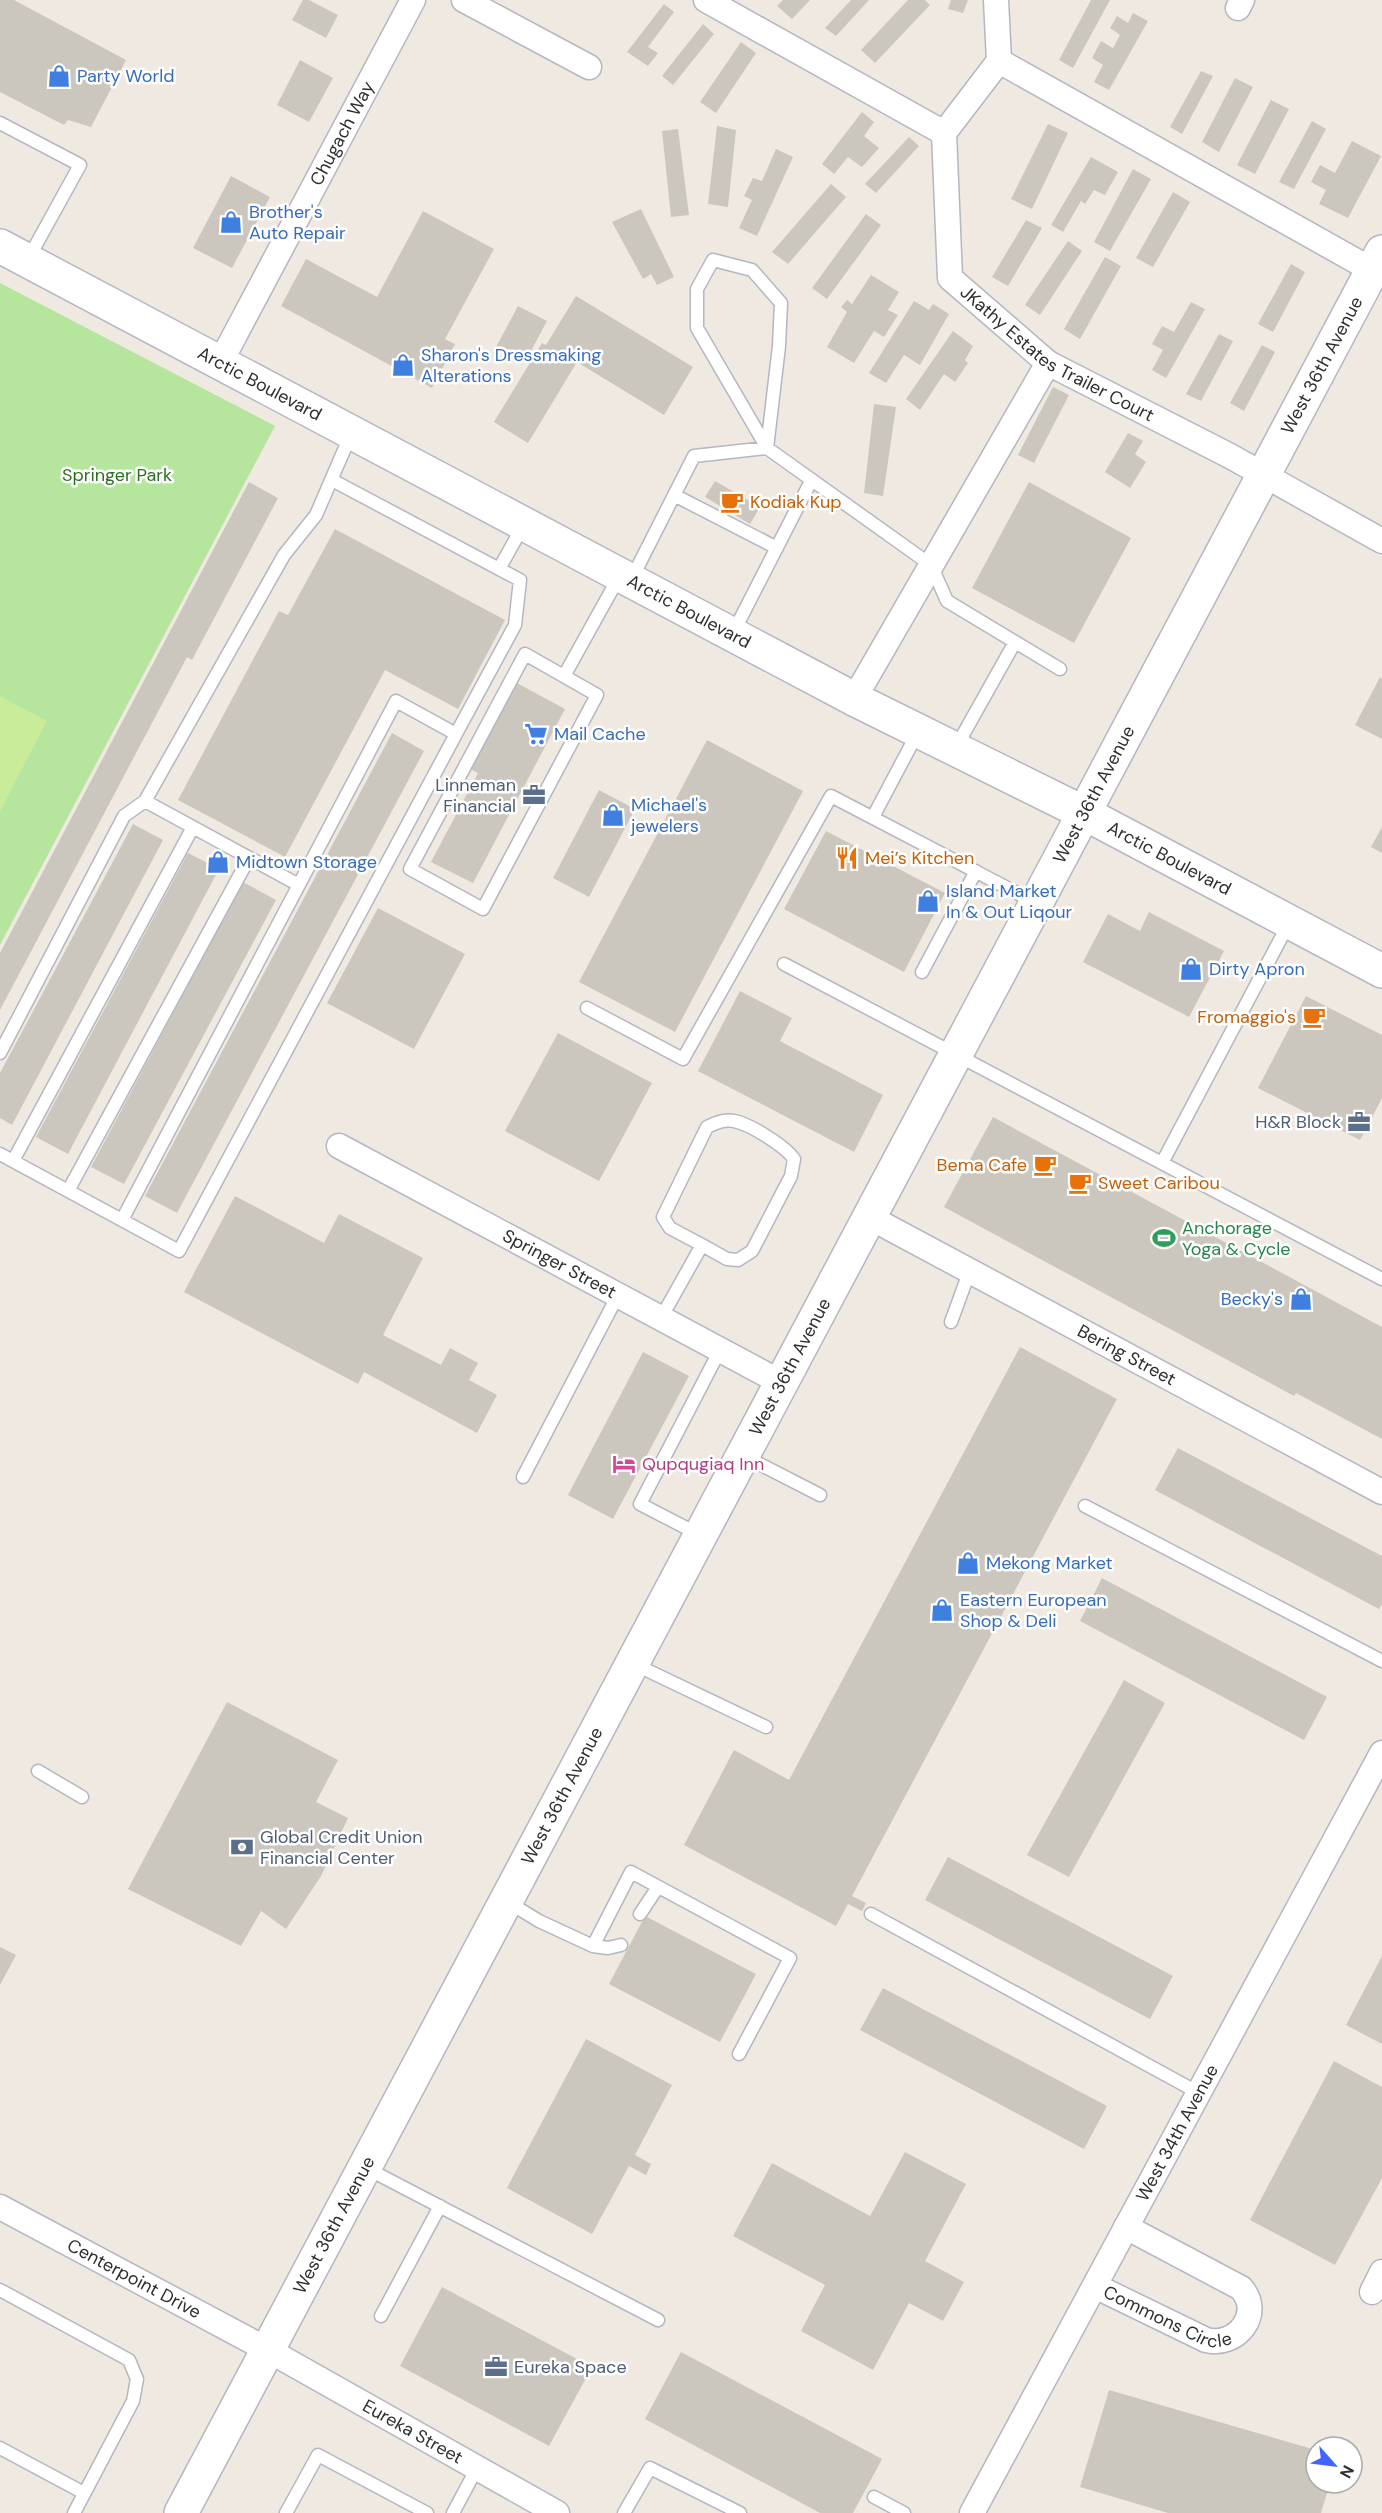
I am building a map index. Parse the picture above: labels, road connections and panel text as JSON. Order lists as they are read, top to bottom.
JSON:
{
  "streets": {
    "main road": ["West 36th Avenue", "Arctic Boulevard"],
    "street": [
      "Chugach Way",
      "JKathy Estates Trailer Court",
      "Springer Street",
      "Bering Street",
      "West 34th Avenue",
      "Centerpoint Drive",
      "Commons Circle",
      "Eureka Street"
    ]
  },
  "crossings": [
    ["Chugach Way", "Arctic Boulevard"],
    ["JKathy Estates Trailer Court", "West 36th Avenue"],
    ["West 36th Avenue", "Arctic Boulevard"],
    ["West 36th Avenue", "Springer Street"],
    ["West 36th Avenue", "Bering Street"],
    ["West 36th Avenue", "Centerpoint Drive"],
    ["West 36th Avenue", "Eureka Street"],
    ["West 34th Avenue", "Commons Circle"],
    ["Centerpoint Drive", "Eureka Street"]
  ],
  "parks": ["Springer Park"],
  "places": {
    "shop": [
      "Party World",
      "Brother's Auto Repair",
      "Sharon's Dressmaking Alterations",
      "Michael's jewelers",
      "Midtown Storage",
      "Island Market In & Out Liqour",
      "Dirty Apron",
      "Becky's",
      "Mekong Market",
      "Eastern European Shop & Deli"
    ],
    "cafe": [
      "Kodiak Kup",
      "Fromaggio's",
      "Bema Cafe",
      "Sweet Caribou"
    ],
    "supermarket": ["Mail Cache"],
    "office": ["Linneman Financial", "H&R Block", "Eureka Space"],
    "restaurant": ["Mei’s Kitchen"],
    "sports": ["Anchorage Yoga & Cycle"],
    "hotel": ["Qupqugiaq Inn"],
    "bank": ["Global Credit Union Financial Center"]
  },
  "north": "bottom right"
}
